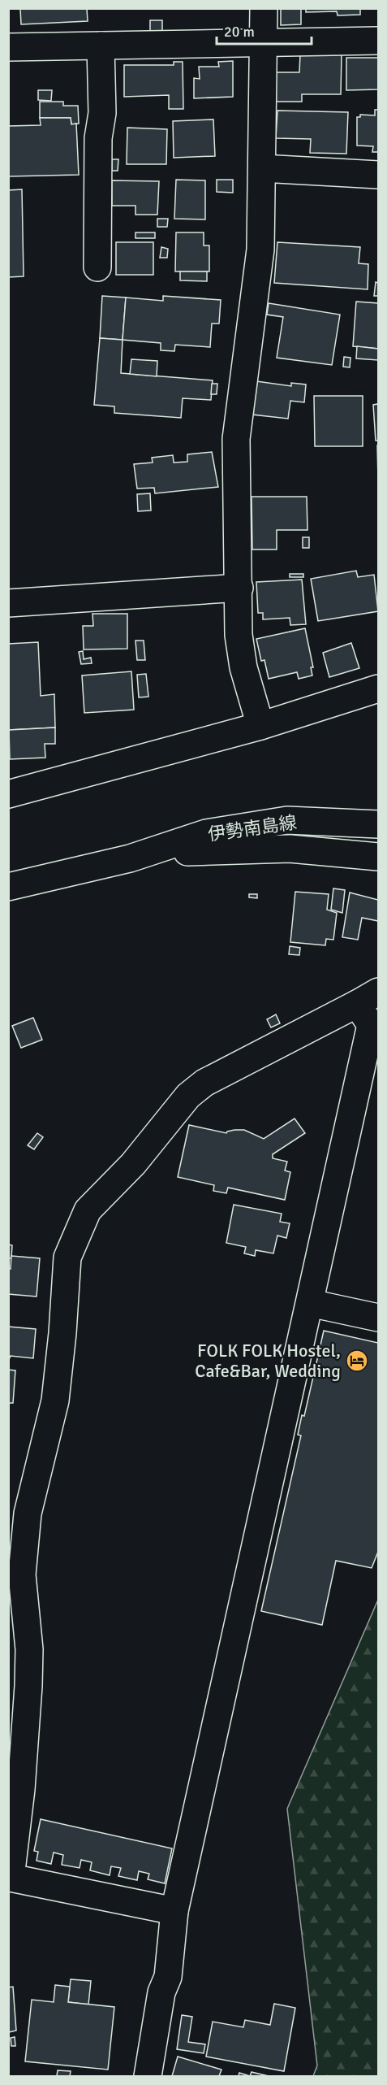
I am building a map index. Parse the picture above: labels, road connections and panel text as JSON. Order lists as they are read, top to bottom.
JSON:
{
  "streets": {
    "street": ["伊勢南島線"]
  },
  "places": {
    "hotel": ["FOLK FOLK Hostel, Cafe&Bar, Wedding"]
  },
  "scale_bar": "20 m"
}
